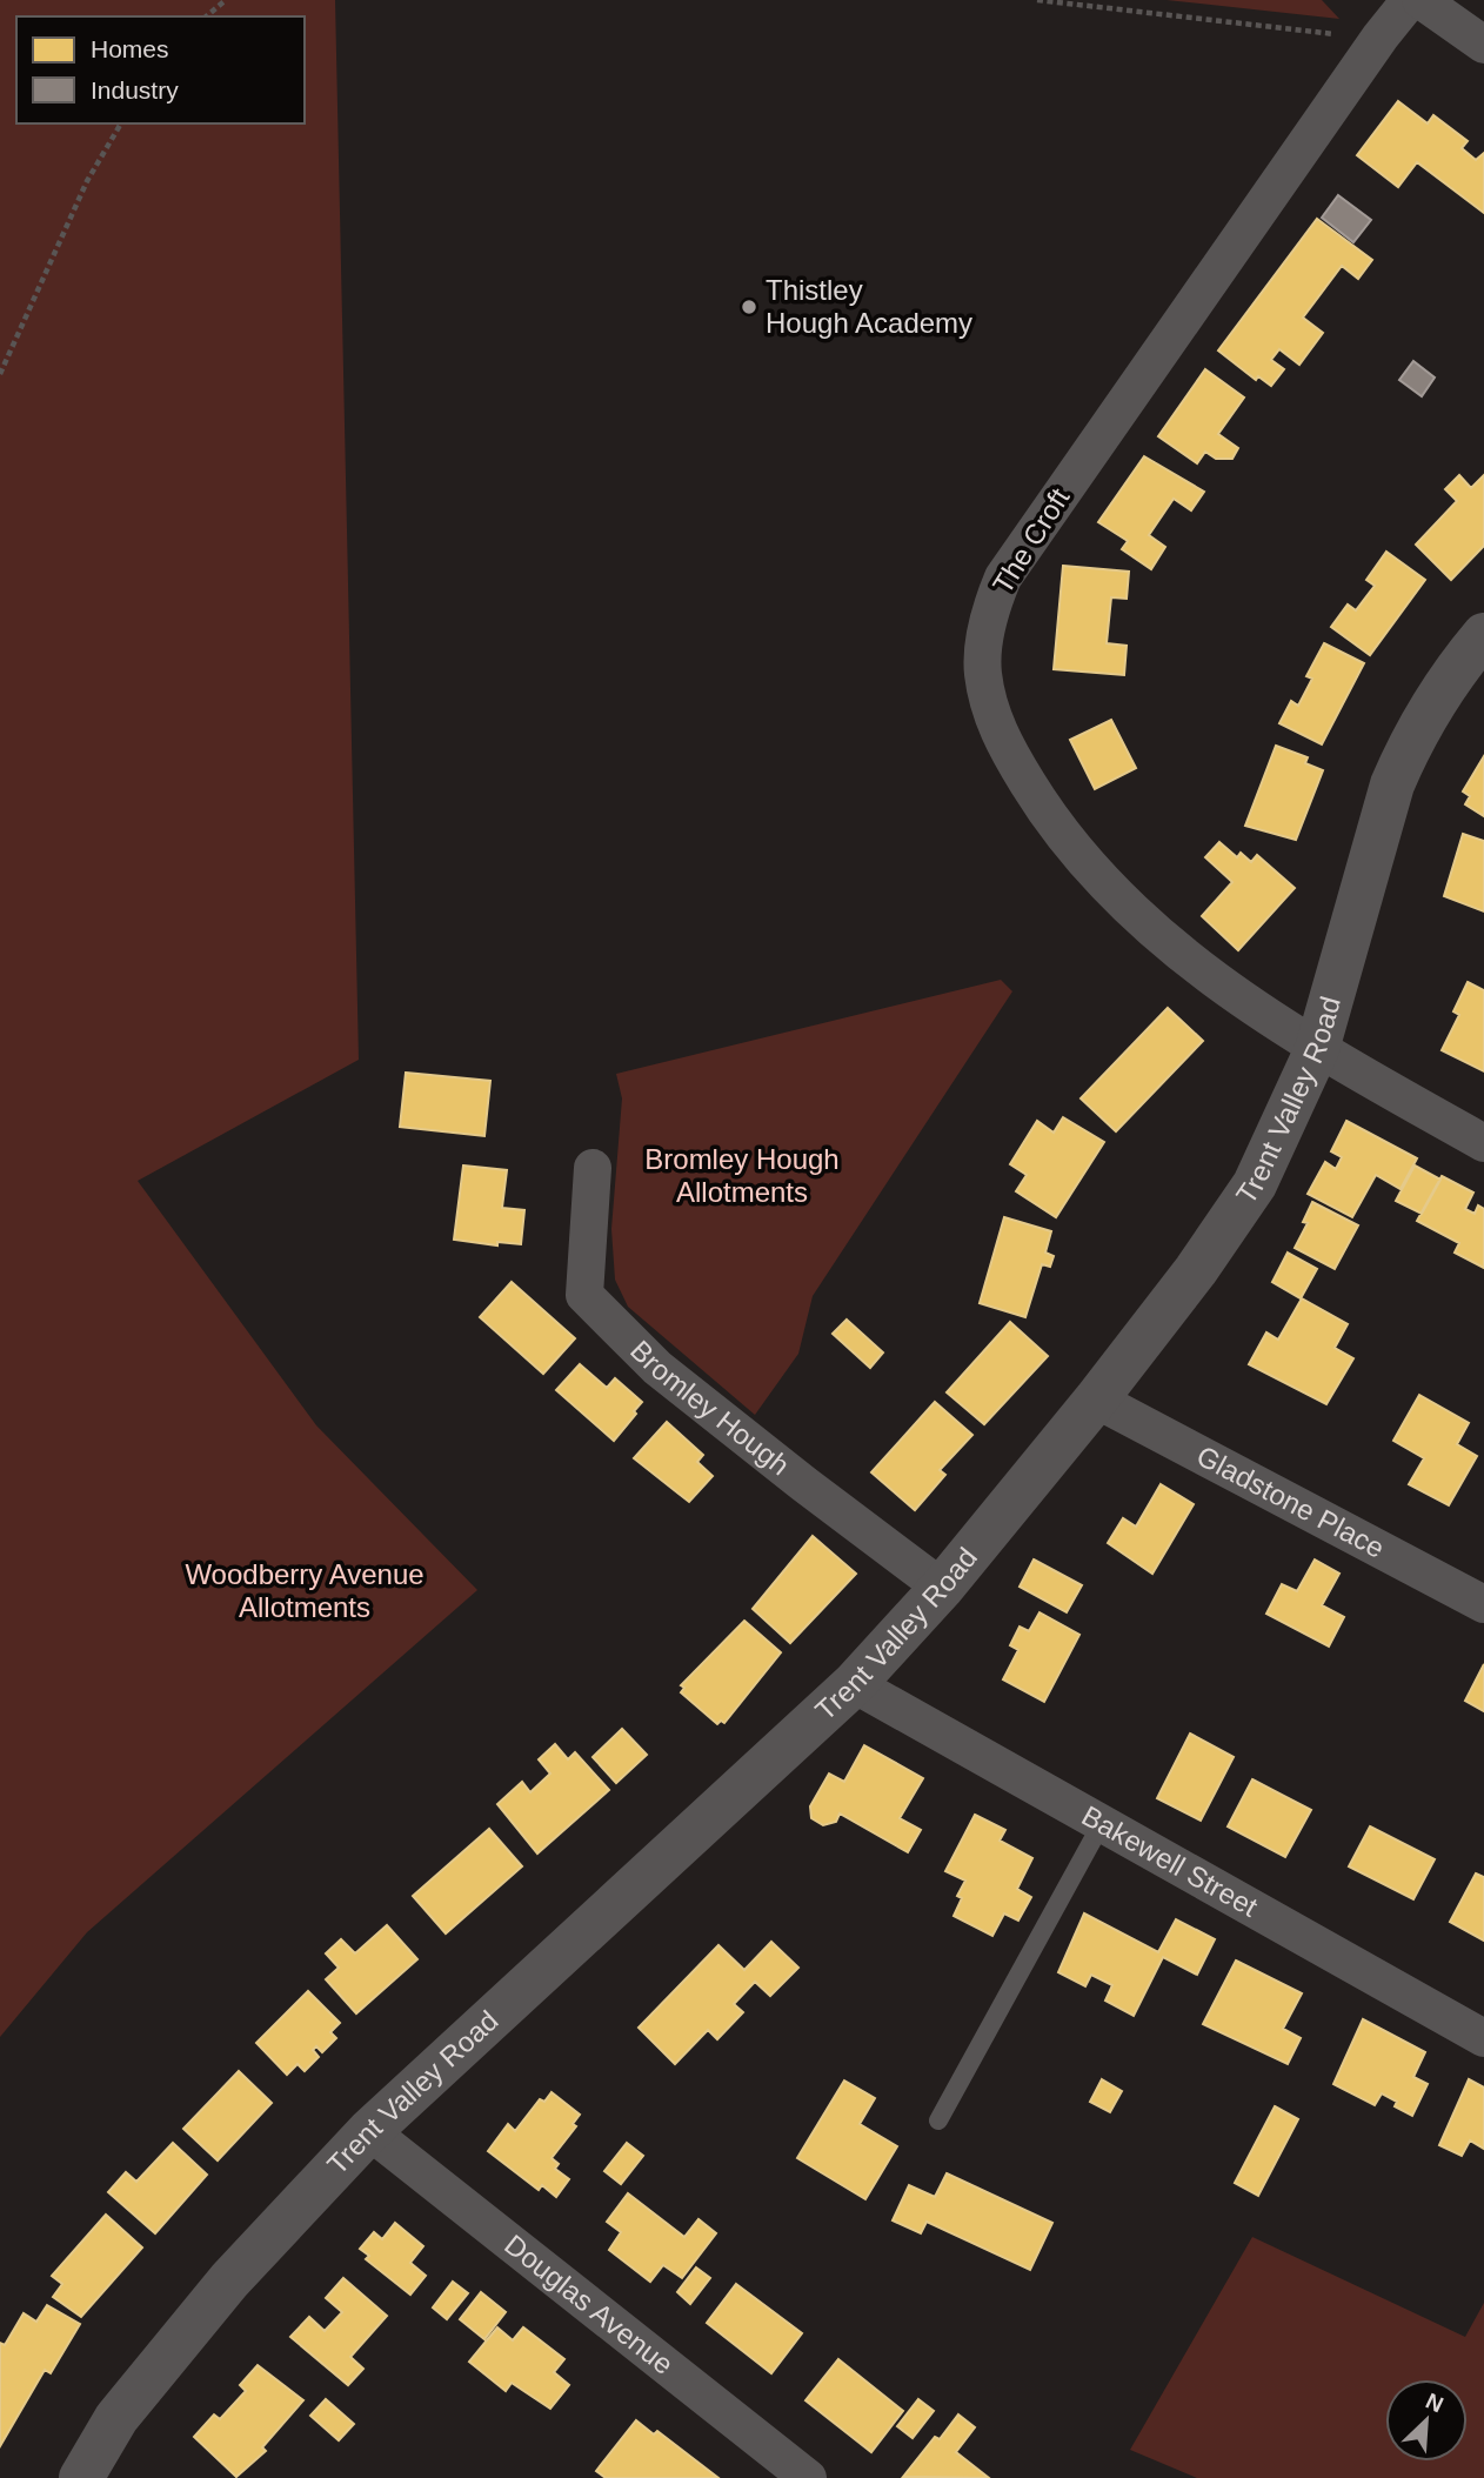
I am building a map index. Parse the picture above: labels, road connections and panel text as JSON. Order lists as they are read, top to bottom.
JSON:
{
  "streets": {
    "street": [
      "The Croft",
      "Trent Valley Road",
      "Bromley Hough",
      "Gladstone Place",
      "Bakewell Street",
      "Douglas Avenue"
    ]
  },
  "crossings": [
    ["The Croft", "Trent Valley Road"],
    ["Trent Valley Road", "Bromley Hough"],
    ["Trent Valley Road", "Gladstone Place"],
    ["Trent Valley Road", "Bakewell Street"],
    ["Trent Valley Road", "Douglas Avenue"]
  ],
  "parks": ["Bromley Hough Allotments", "Woodberry Avenue Allotments"],
  "places": ["Thistley Hough Academy"],
  "legend": ["Homes", "Industry"],
  "north": "top right"
}
